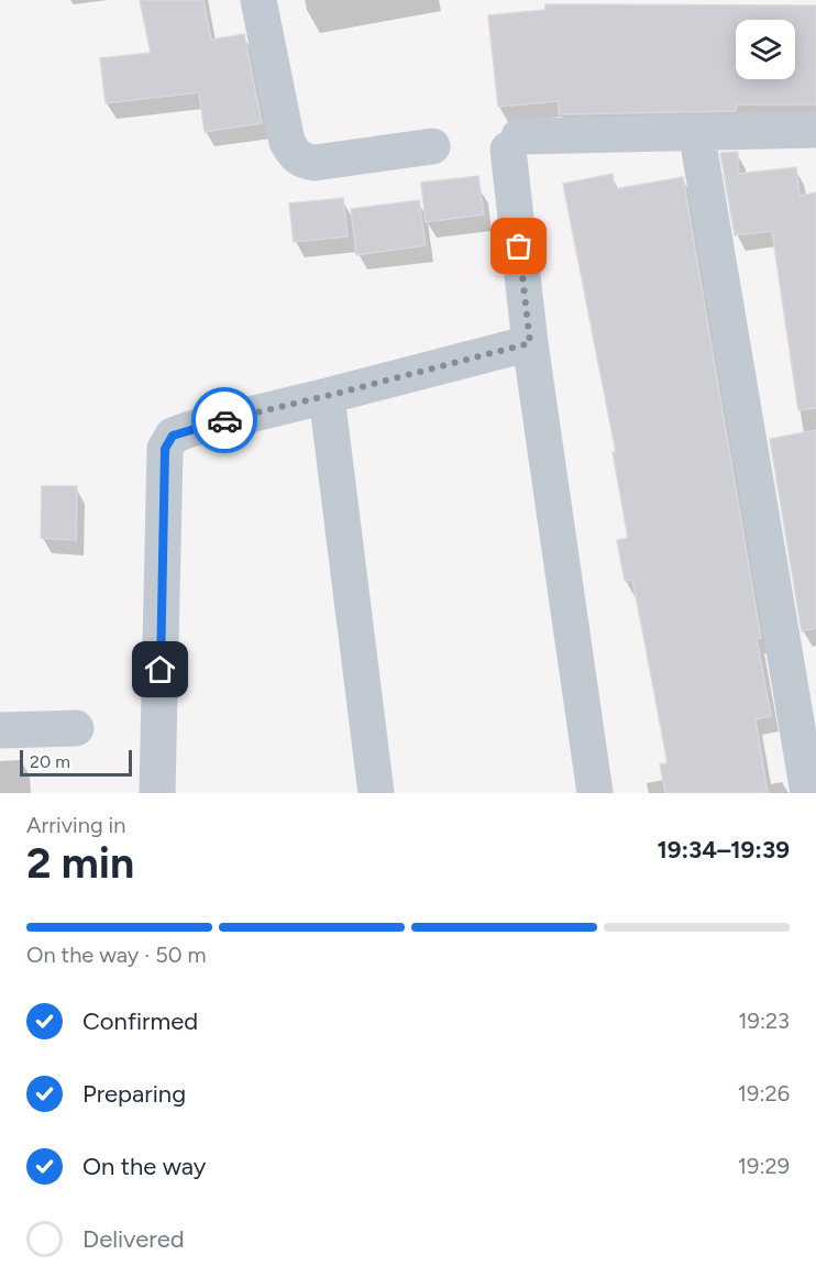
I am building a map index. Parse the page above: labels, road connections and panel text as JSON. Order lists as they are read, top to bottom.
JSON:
{
  "scale_bar": "20 m",
  "page": {
    "scale": "20 m",
    "heading": ["2 min", "Arriving in", "19:34–19:39"],
    "bar": "On the way · 50 m",
    "list": [
      ["Confirmed", "19:23"],
      ["Preparing", "19:26"],
      ["On the way", "19:29"],
      "Delivered"
    ]
  }
}
